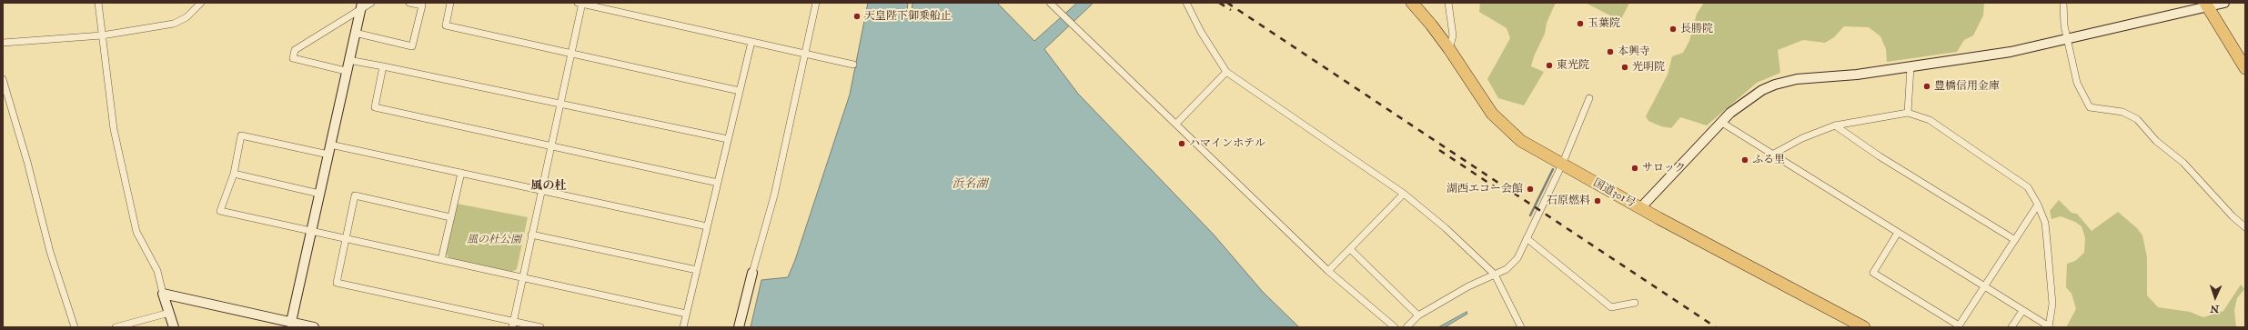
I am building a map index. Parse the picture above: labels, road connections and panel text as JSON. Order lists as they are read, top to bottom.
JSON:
{
  "streets": {
    "highway": ["国道301号"]
  },
  "districts": ["風の杜"],
  "water": ["浜名湖"],
  "parks": ["風の杜公園"],
  "places": [
    "天皇陛下御乗船止",
    "玉葉院",
    "長勝院",
    "本興寺",
    "東光院",
    "光明院",
    "豊橋信用金庫",
    "ハマインホテル",
    "ふる里",
    "サロック",
    "湖西エコー会館",
    "石原燃料"
  ],
  "north": "bottom"
}
